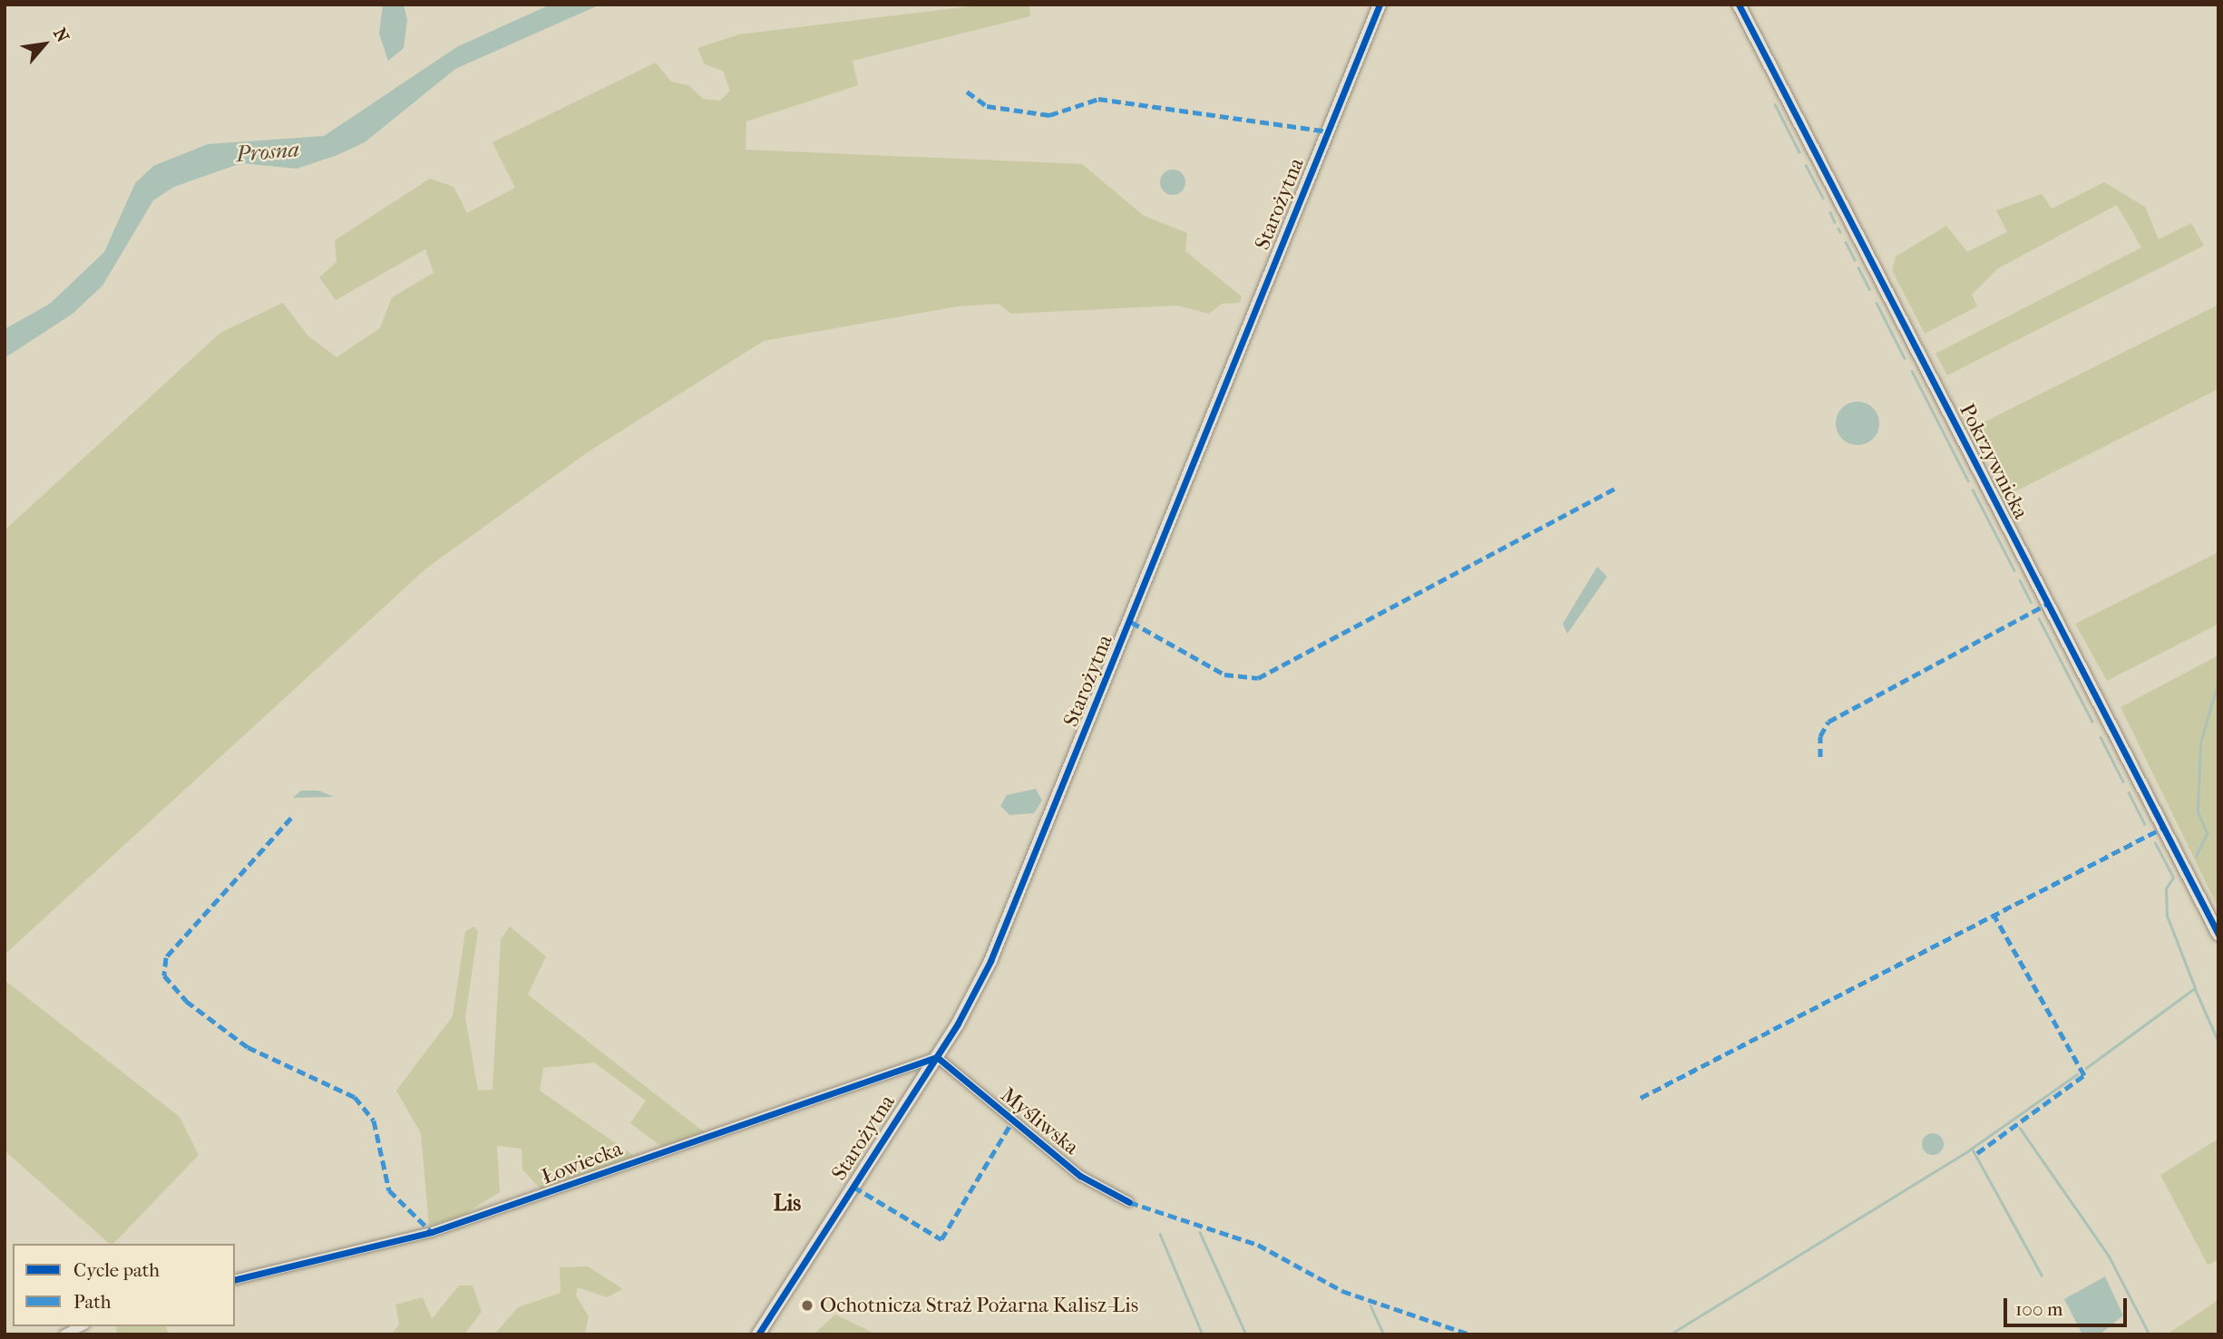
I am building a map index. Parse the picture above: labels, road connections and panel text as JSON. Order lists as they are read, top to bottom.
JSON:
{
  "streets": {
    "street": [
      "Starożytna",
      "Pokrzywnicka",
      "Myśliwska",
      "Łowiecka"
    ]
  },
  "crossings": [
    ["Starożytna", "Myśliwska"],
    ["Starożytna", "Łowiecka"],
    ["Myśliwska", "Łowiecka"]
  ],
  "districts": ["Lis"],
  "water": ["Prosna"],
  "places": ["Ochotnicza Straż Pożarna Kalisz-Lis"],
  "legend": ["Cycle path", "Path"],
  "scale_bar": "100 m",
  "north": "top right"
}
